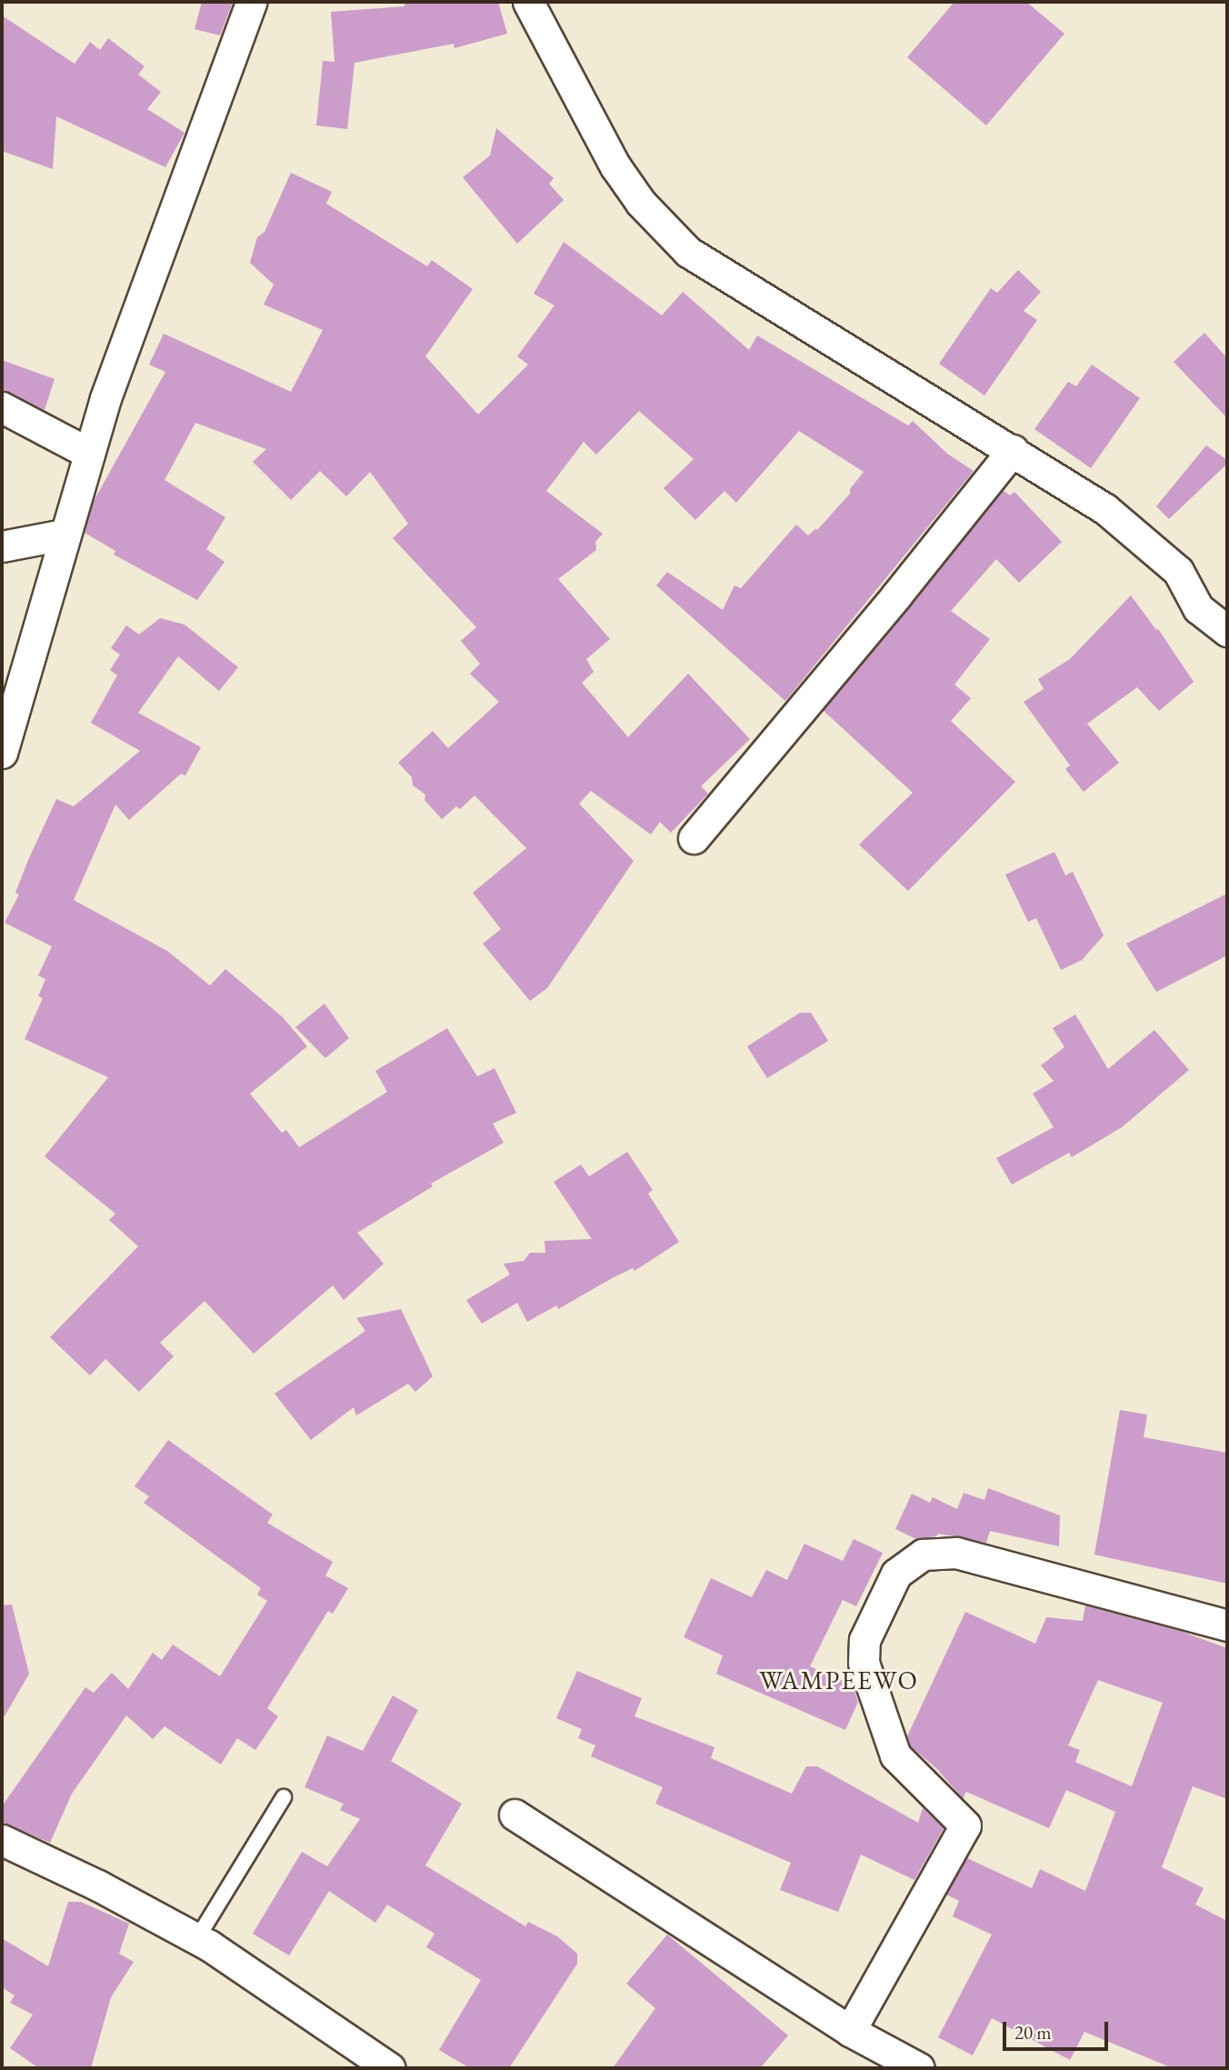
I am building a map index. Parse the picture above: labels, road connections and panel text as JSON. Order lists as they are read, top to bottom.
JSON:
{
  "districts": ["WAMPEEWO"],
  "scale_bar": "20 m"
}
